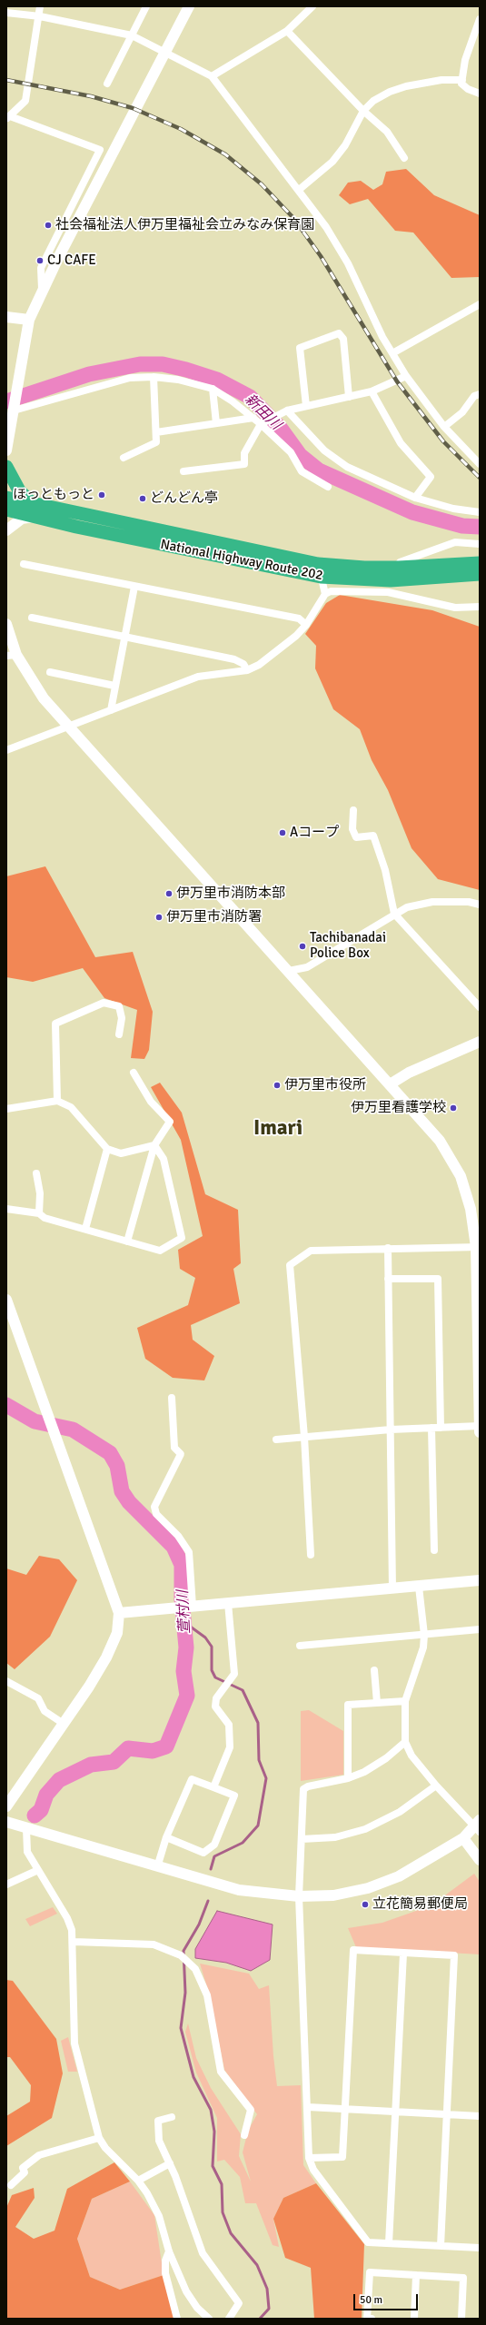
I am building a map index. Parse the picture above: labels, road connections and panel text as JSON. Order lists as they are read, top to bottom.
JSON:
{
  "streets": {
    "highway": ["National Highway Route 202"]
  },
  "districts": ["Imari"],
  "water": ["新田川", "萱村川"],
  "places": [
    "社会福祉法人伊万里福祉会立みなみ保育園",
    "CJ CAFE",
    "ほっともっと",
    "どんどん亭",
    "Aコープ",
    "伊万里市消防本部",
    "伊万里市消防署",
    "Tachibanadai Police Box",
    "伊万里市役所",
    "伊万里看護学校",
    "立花簡易郵便局"
  ],
  "scale_bar": "50 m"
}
